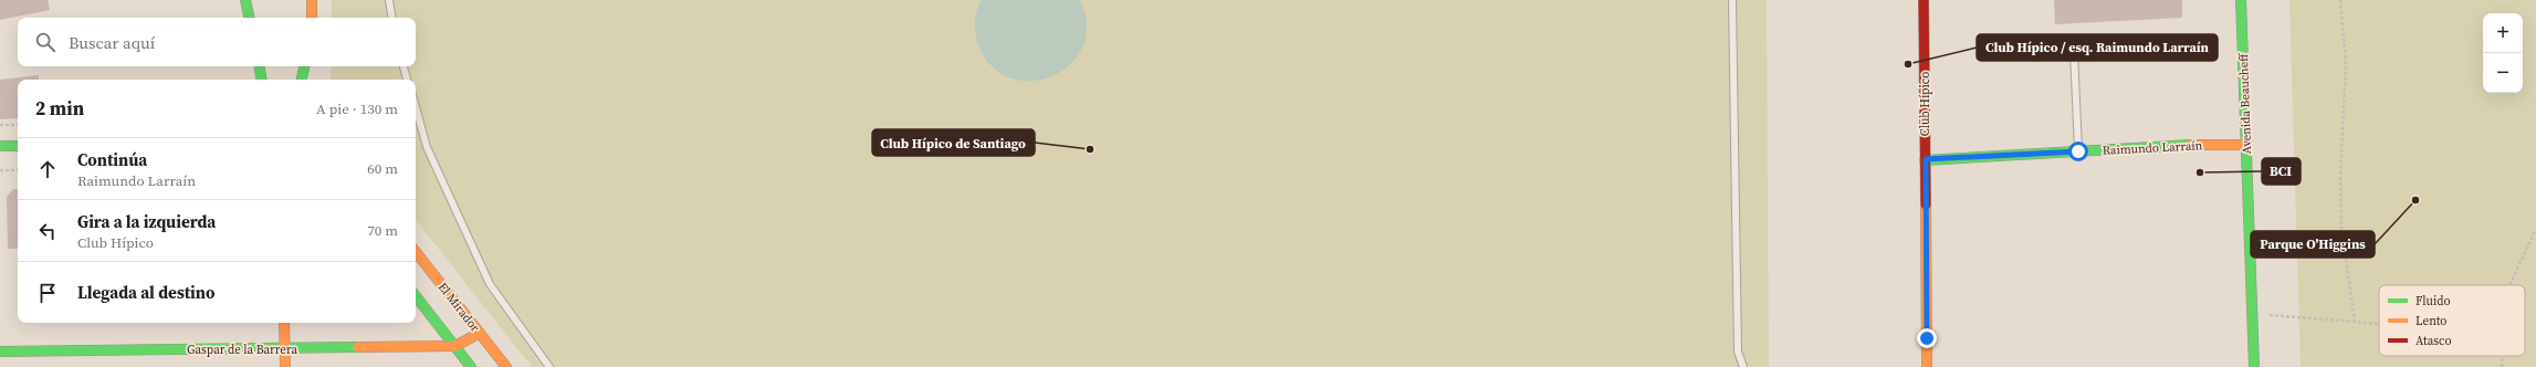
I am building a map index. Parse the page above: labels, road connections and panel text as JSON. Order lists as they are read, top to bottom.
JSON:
{
  "streets": {
    "main road": [
      "Club Hípico",
      "Avenida Beaucheff",
      "Raimundo Larraín",
      "El Mirador",
      "Gaspar de la Barrera"
    ]
  },
  "crossings": [
    ["Club Hípico", "Raimundo Larraín"],
    ["Avenida Beaucheff", "Raimundo Larraín"],
    ["El Mirador", "Gaspar de la Barrera"]
  ],
  "places": [
    "Club Hípico / esq. Raimundo Larraín",
    "Club Hípico de Santiago",
    "BCI",
    "Parque O'Higgins"
  ],
  "legend": ["Fluido", "Lento", "Atasco"],
  "page": {
    "map_buttons": ["+", "−"],
    "search": "Buscar aquí",
    "heading": ["2 min", "A pie · 130 m"],
    "list": [
      ["Continúa", "Raimundo Larraín", "60 m"],
      ["Gira a la izquierda", "Club Hípico", "70 m"],
      "Llegada al destino"
    ]
  }
}
